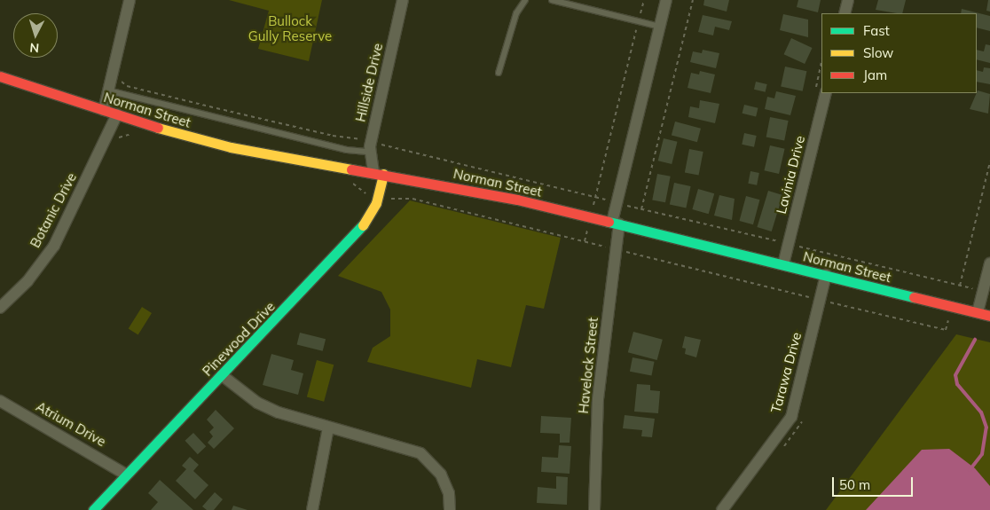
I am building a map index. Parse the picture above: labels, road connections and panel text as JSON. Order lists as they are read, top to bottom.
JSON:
{
  "streets": {
    "street": [
      "Hillside Drive",
      "Norman Street",
      "Lavinia Drive",
      "Botanic Drive",
      "Pinewood Drive",
      "Havelock Street",
      "Tarawa Drive",
      "Atrium Drive"
    ]
  },
  "crossings": [
    ["Hillside Drive", "Norman Street"],
    ["Hillside Drive", "Pinewood Drive"],
    ["Norman Street", "Lavinia Drive"],
    ["Norman Street", "Botanic Drive"],
    ["Norman Street", "Pinewood Drive"],
    ["Norman Street", "Havelock Street"],
    ["Norman Street", "Tarawa Drive"],
    ["Pinewood Drive", "Atrium Drive"]
  ],
  "parks": ["Bullock Gully Reserve"],
  "legend": ["Fast", "Slow", "Jam"],
  "scale_bar": "50 m",
  "north": "bottom"
}
